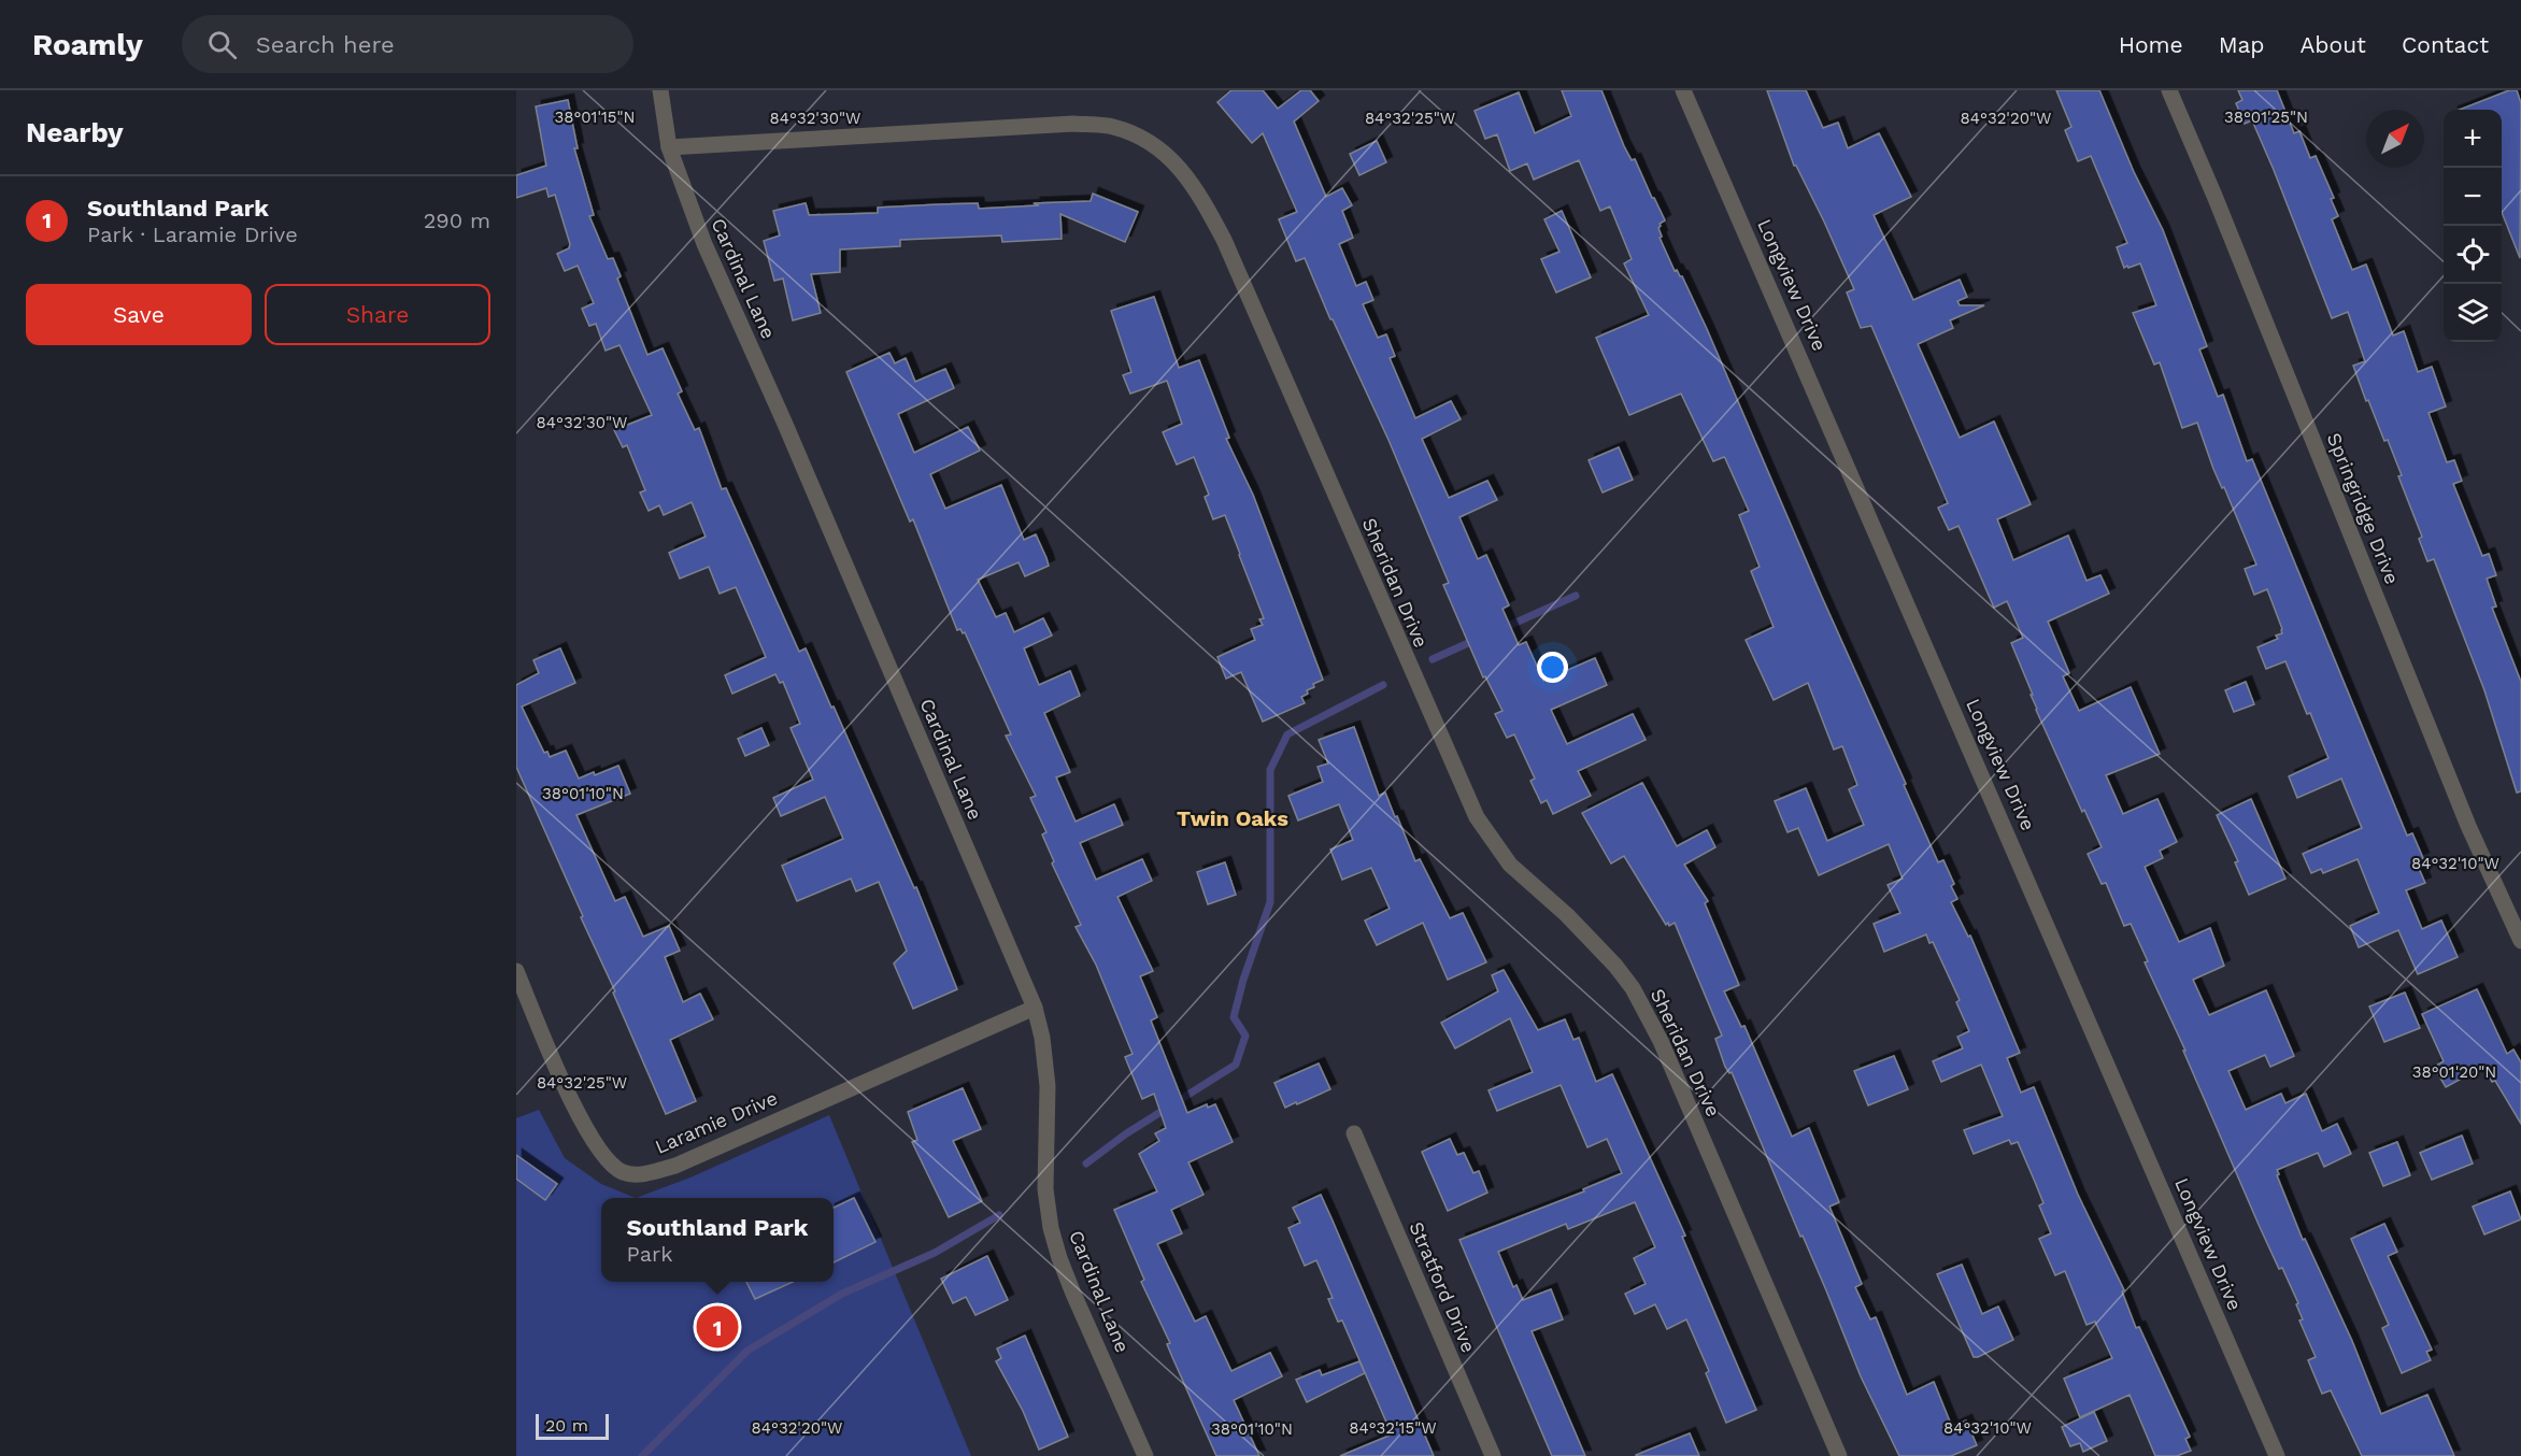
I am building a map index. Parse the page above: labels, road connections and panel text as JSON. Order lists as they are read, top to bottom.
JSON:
{
  "streets": {
    "street": [
      "Cardinal Lane",
      "Longview Drive",
      "Springridge Drive",
      "Sheridan Drive",
      "Laramie Drive",
      "Stratford Drive"
    ]
  },
  "crossings": [
    ["Cardinal Lane", "Sheridan Drive"],
    ["Cardinal Lane", "Laramie Drive"]
  ],
  "districts": ["Twin Oaks"],
  "scale_bar": "20 m",
  "north": "top right",
  "page": {
    "header": "Roamly",
    "search": "Search here",
    "nav": [
      "Home",
      "Map",
      "About",
      "Contact"
    ],
    "heading": "Nearby",
    "map_buttons": ["+", "−"],
    "list": [
      {
        "mark": "1",
        "name": "Southland Park",
        "note": "Park · Laramie Drive",
        "value": "290 m"
      }
    ],
    "buttons": ["Save", "Share"],
    "popup": ["Southland Park", "Park"],
    "pins": "1",
    "scale": "20 m"
  },
  "coordinates": [
    "38°01'15\"N",
    "38°01'25\"N",
    "84°32'30\"W",
    "84°32'25\"W",
    "84°32'20\"W",
    "38°01'10\"N",
    "84°32'10\"W",
    "38°01'20\"N",
    "84°32'15\"W"
  ]
}
